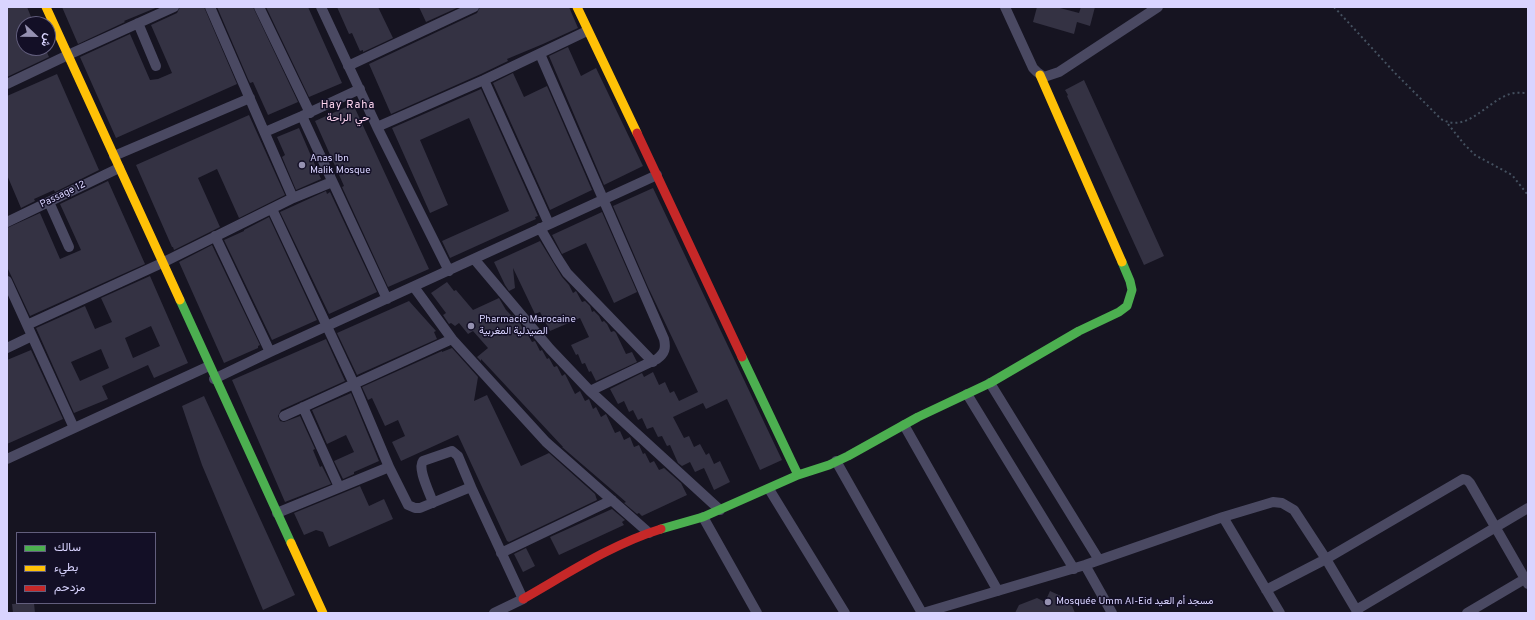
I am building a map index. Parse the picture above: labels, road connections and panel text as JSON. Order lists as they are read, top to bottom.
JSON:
{
  "streets": {
    "street": ["Passage 12"]
  },
  "districts": ["Hay Raha حي الراحة"],
  "places": ["Anas Ibn Malik Mosque", "Pharmacie Marocaine الصيدلية المغربية", "Mosquée Umm Al-Eid مسجد أم العيد"],
  "legend": ["سالك", "بطيء", "مزدحم"],
  "north": "right"
}
